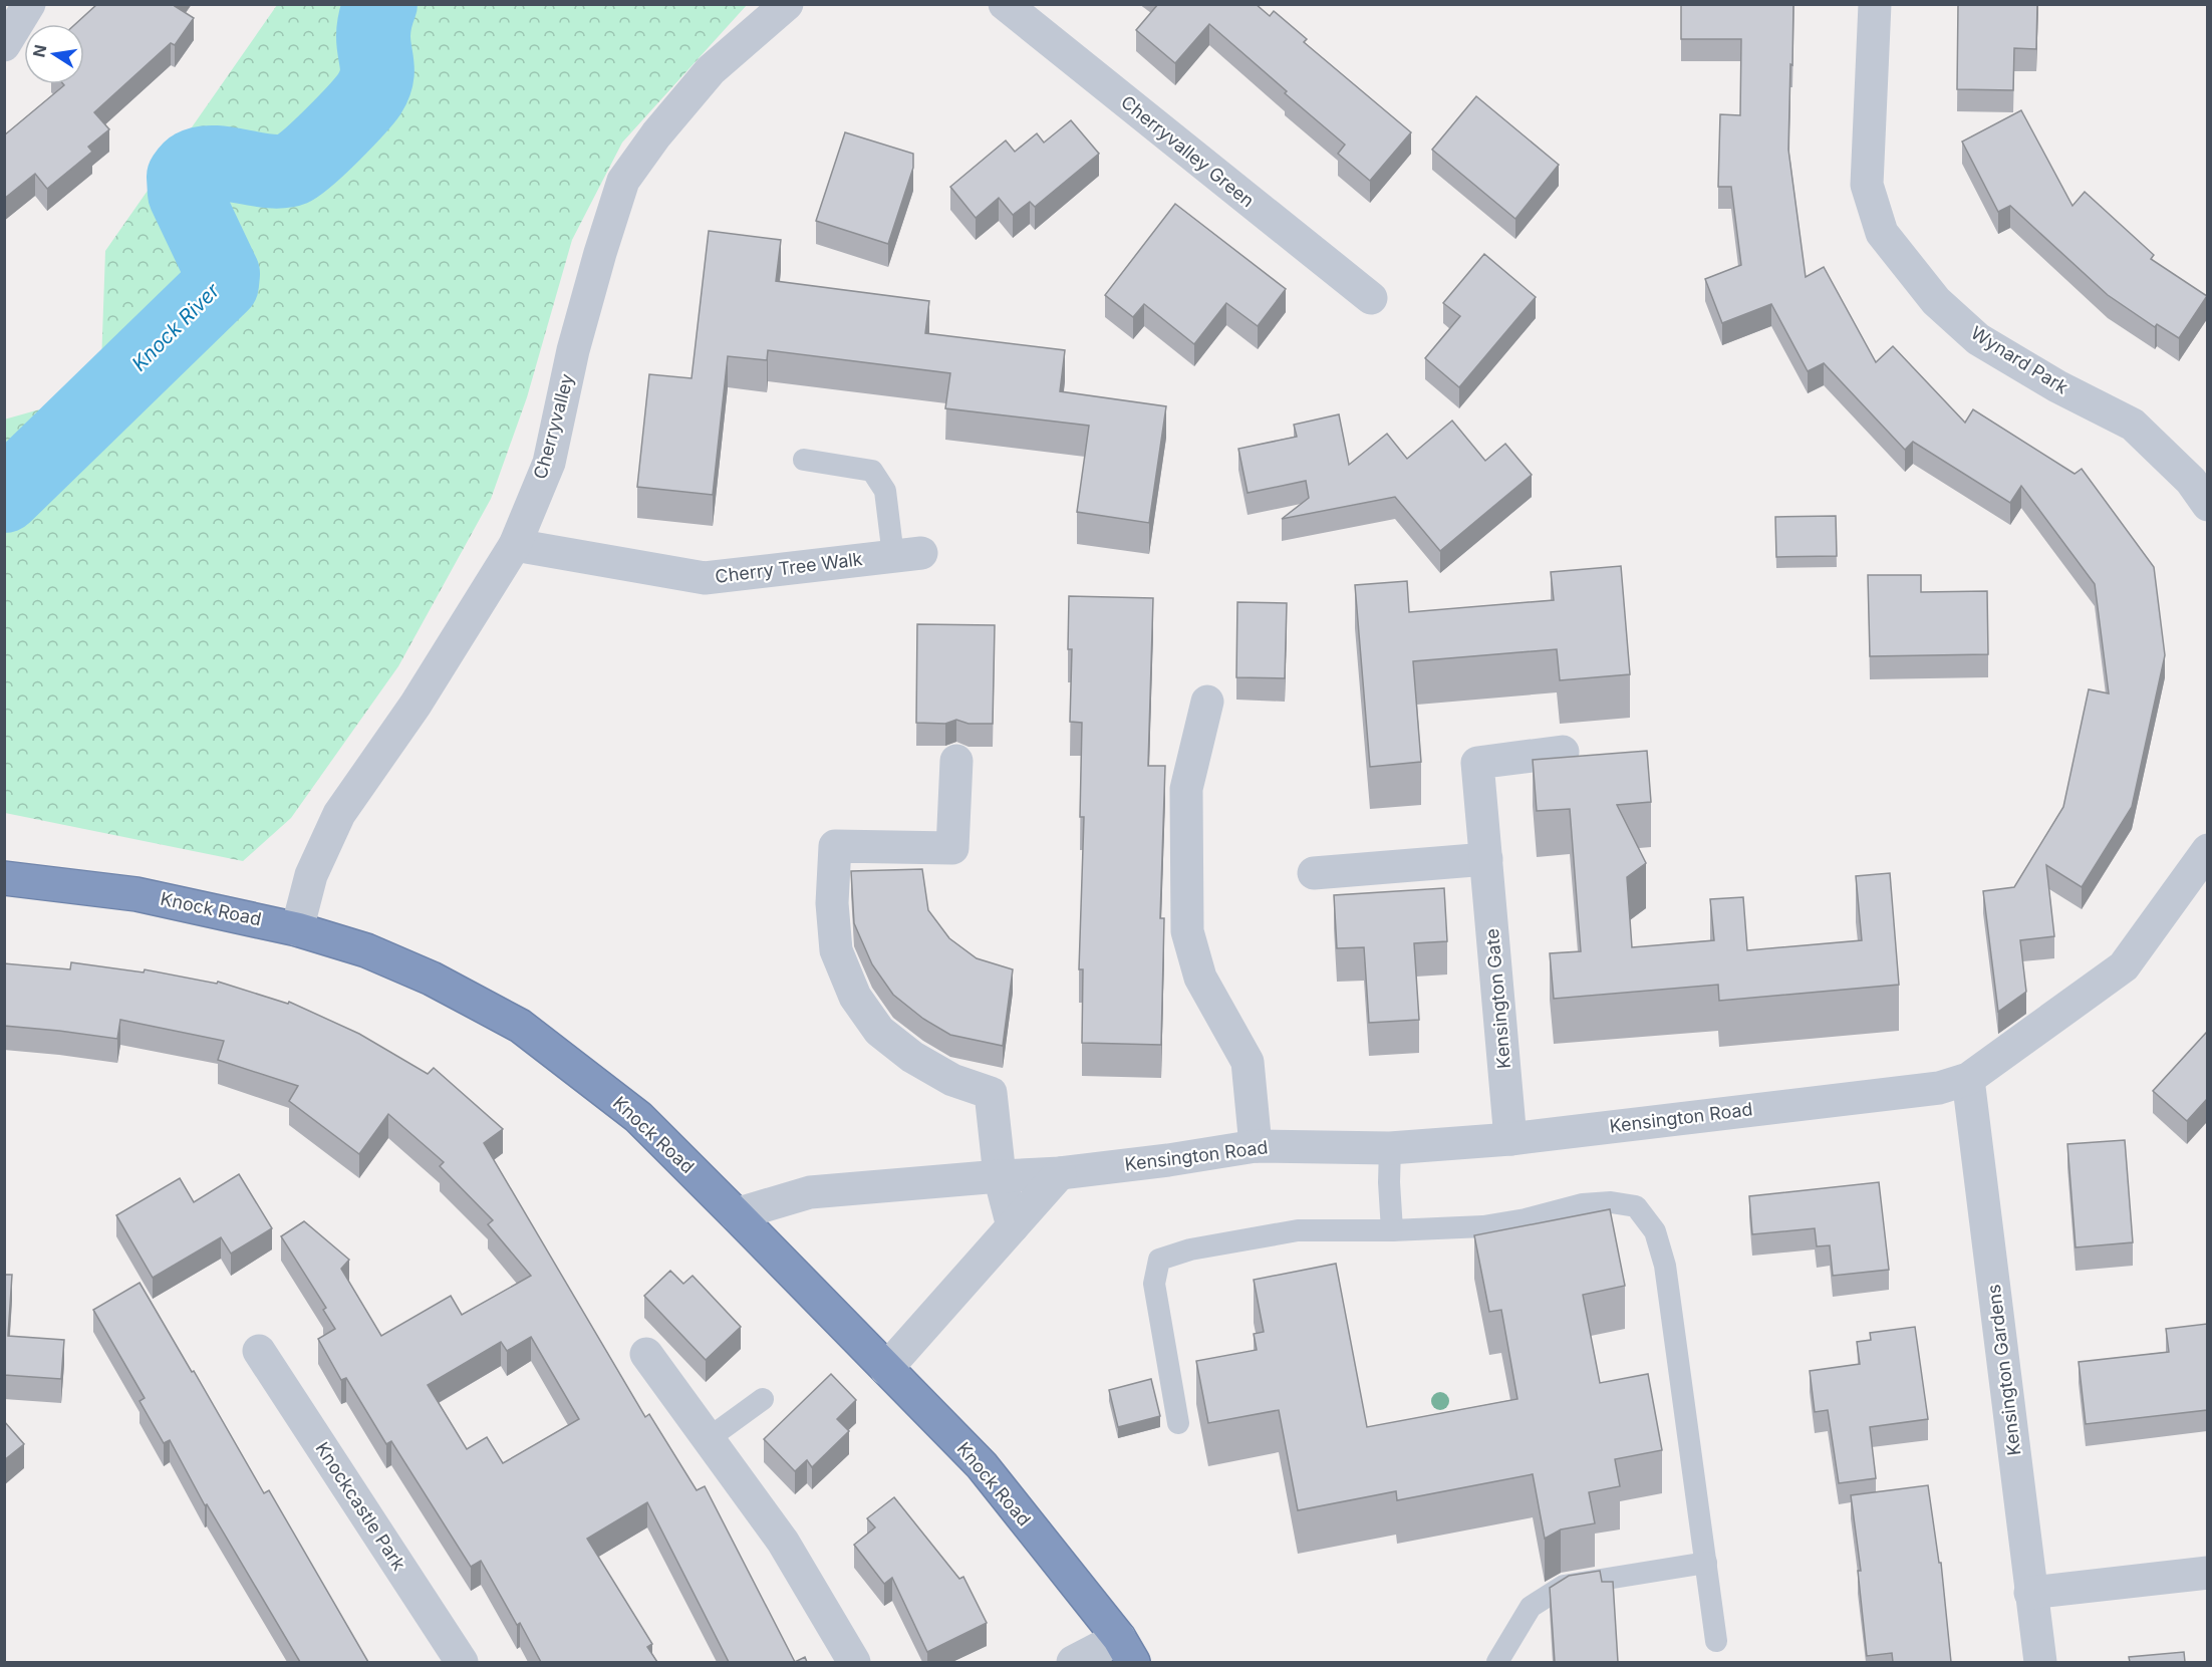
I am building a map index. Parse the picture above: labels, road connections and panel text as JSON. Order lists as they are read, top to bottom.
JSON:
{
  "streets": {
    "highway": ["Knock Road"],
    "street": [
      "Cherryvalley Green",
      "Wynard Park",
      "Cherryvalley",
      "Cherry Tree Walk",
      "Kensington Gate",
      "Kensington Road",
      "Kensington Gardens",
      "Knockcastle Park"
    ]
  },
  "crossings": [
    ["Cherryvalley", "Cherry Tree Walk"],
    ["Cherryvalley", "Knock Road"],
    ["Knock Road", "Kensington Road"],
    ["Kensington Gate", "Kensington Road"],
    ["Kensington Road", "Kensington Gardens"]
  ],
  "water": ["Knock River"],
  "north": "left"
}
